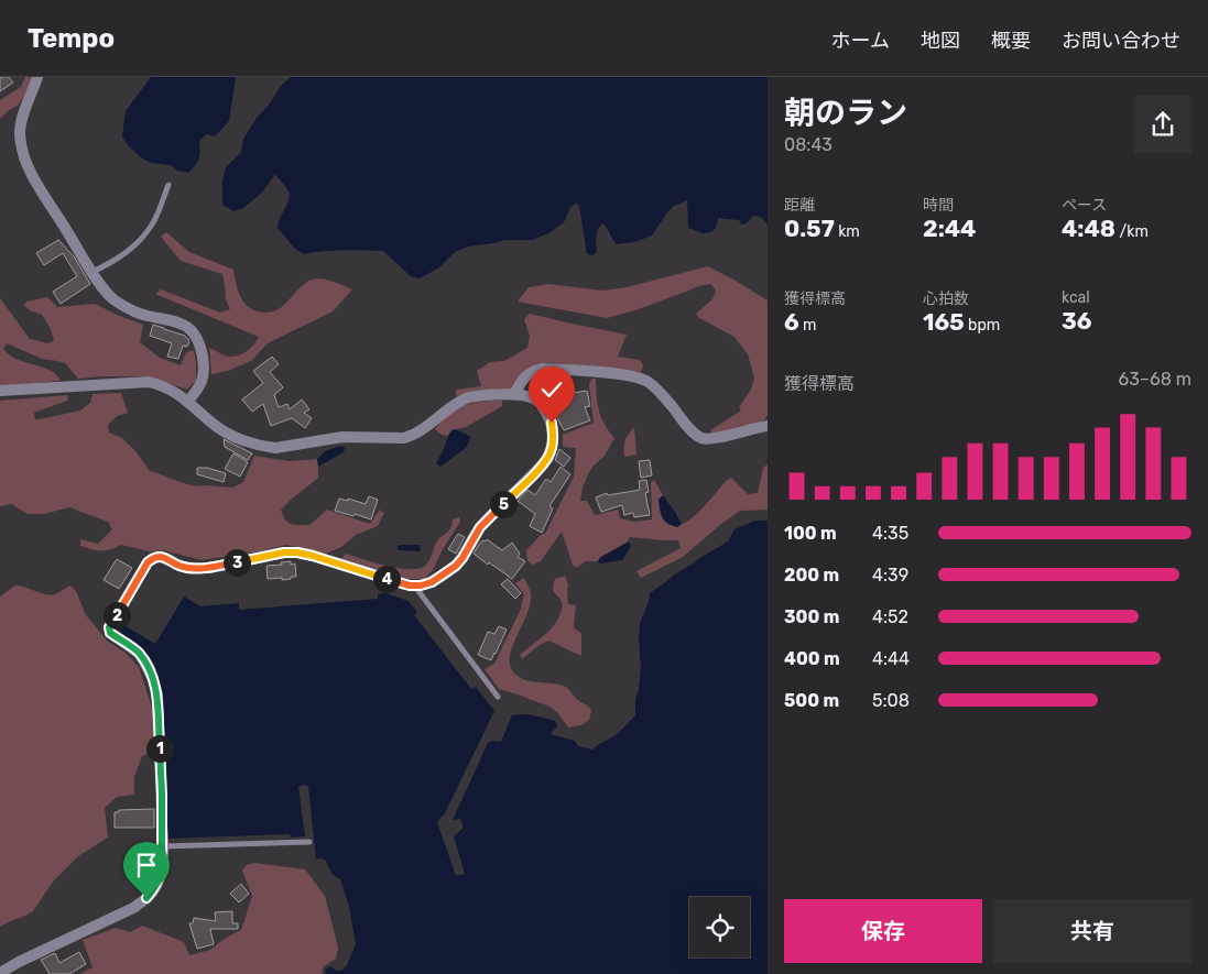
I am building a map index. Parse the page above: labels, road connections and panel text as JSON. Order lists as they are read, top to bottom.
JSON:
{
  "page": {
    "header": "Tempo",
    "nav": [
      "ホーム",
      "地図",
      "概要",
      "お問い合わせ"
    ],
    "heading": ["朝のラン", "08:43"],
    "stats": [
      ["距離", "0.57 km"],
      ["時間", "2:44"],
      ["ペース", "4:48 /km"],
      ["獲得標高", "6 m"],
      ["心拍数", "165 bpm"],
      ["kcal", "36"]
    ],
    "chart": ["獲得標高", "63–68 m"],
    "pins": [
      "5",
      "3",
      "4",
      "2",
      "1"
    ],
    "list": [
      {
        "name": "100 m",
        "note": "4:35"
      },
      {
        "name": "200 m",
        "note": "4:39"
      },
      {
        "name": "300 m",
        "note": "4:52"
      },
      {
        "name": "400 m",
        "note": "4:44"
      },
      {
        "name": "500 m",
        "note": "5:08"
      }
    ],
    "buttons": ["保存", "共有"]
  }
}
